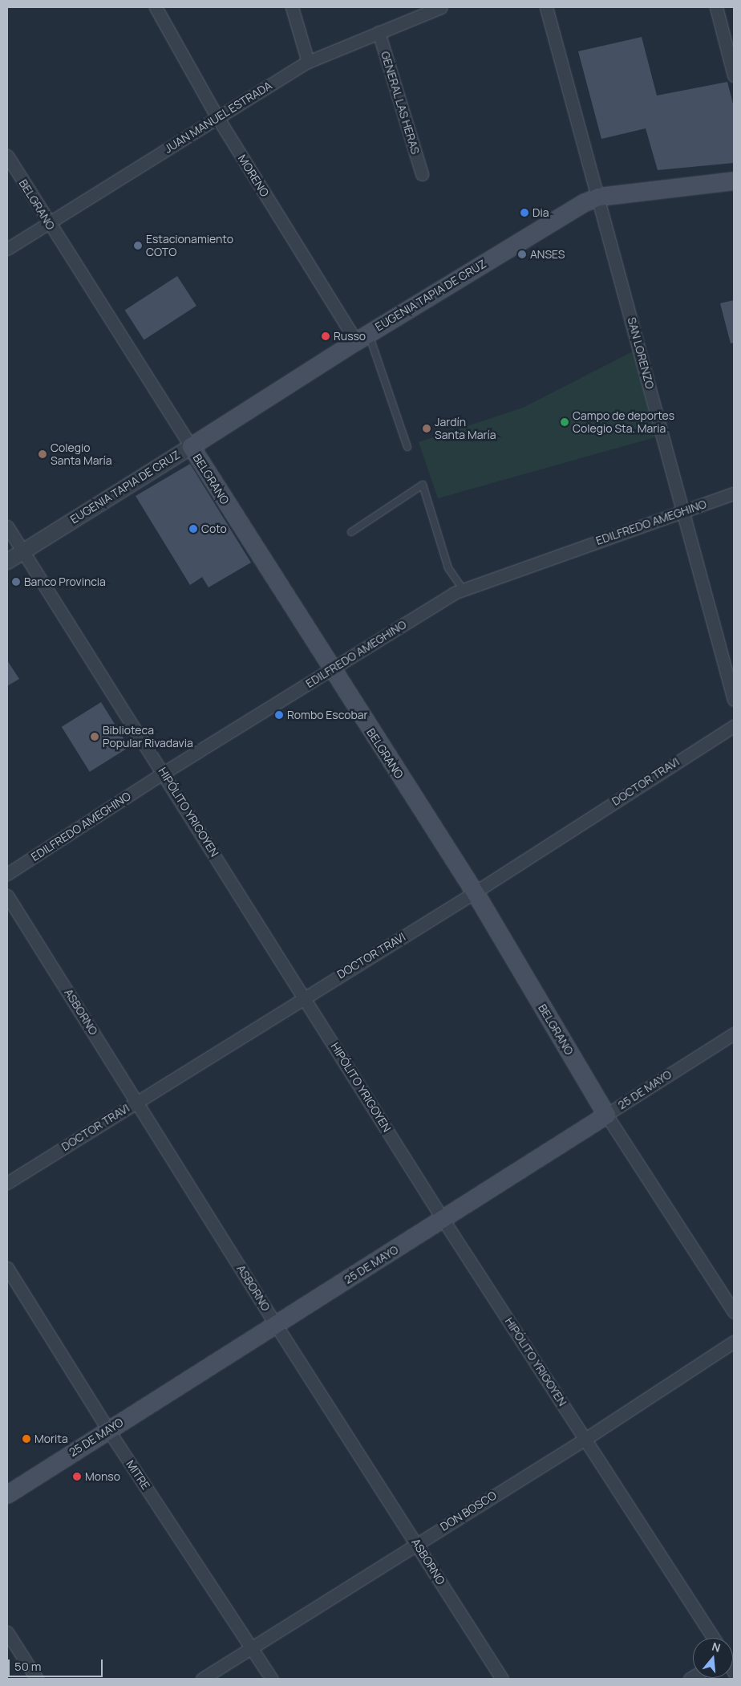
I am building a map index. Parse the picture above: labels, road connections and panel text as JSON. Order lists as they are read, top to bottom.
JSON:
{
  "streets": {
    "main road": ["BELGRANO", "EUGENIA TAPIA DE CRUZ", "25 DE MAYO"],
    "street": [
      "GENERAL LAS HERAS",
      "JUAN MANUEL ESTRADA",
      "MORENO",
      "SAN LORENZO",
      "EDILFREDO AMEGHINO",
      "DOCTOR TRAVI",
      "HIPÓLITO YRIGOYEN",
      "ASBORNO",
      "MITRE",
      "DON BOSCO"
    ]
  },
  "crossings": [
    ["GENERAL LAS HERAS", "JUAN MANUEL ESTRADA"],
    ["JUAN MANUEL ESTRADA", "MORENO"],
    ["JUAN MANUEL ESTRADA", "BELGRANO"],
    ["MORENO", "EUGENIA TAPIA DE CRUZ"],
    ["BELGRANO", "EUGENIA TAPIA DE CRUZ"],
    ["BELGRANO", "EDILFREDO AMEGHINO"],
    ["BELGRANO", "DOCTOR TRAVI"],
    ["BELGRANO", "25 DE MAYO"],
    ["EUGENIA TAPIA DE CRUZ", "SAN LORENZO"],
    ["EUGENIA TAPIA DE CRUZ", "HIPÓLITO YRIGOYEN"],
    ["SAN LORENZO", "EDILFREDO AMEGHINO"],
    ["EDILFREDO AMEGHINO", "HIPÓLITO YRIGOYEN"],
    ["DOCTOR TRAVI", "HIPÓLITO YRIGOYEN"],
    ["DOCTOR TRAVI", "ASBORNO"],
    ["HIPÓLITO YRIGOYEN", "25 DE MAYO"],
    ["HIPÓLITO YRIGOYEN", "DON BOSCO"],
    ["ASBORNO", "25 DE MAYO"],
    ["ASBORNO", "DON BOSCO"],
    ["25 DE MAYO", "MITRE"],
    ["MITRE", "DON BOSCO"]
  ],
  "places": [
    "Dia",
    "Estacionamiento COTO",
    "ANSES",
    "Russo",
    "Campo de deportes Colegio Sta. Maria",
    "Jardín Santa María",
    "Colegio Santa María",
    "Coto",
    "Banco Provincia",
    "Rombo Escobar",
    "Biblioteca Popular Rivadavia",
    "Morita",
    "Monso"
  ],
  "scale_bar": "50 m",
  "north": "top"
}
